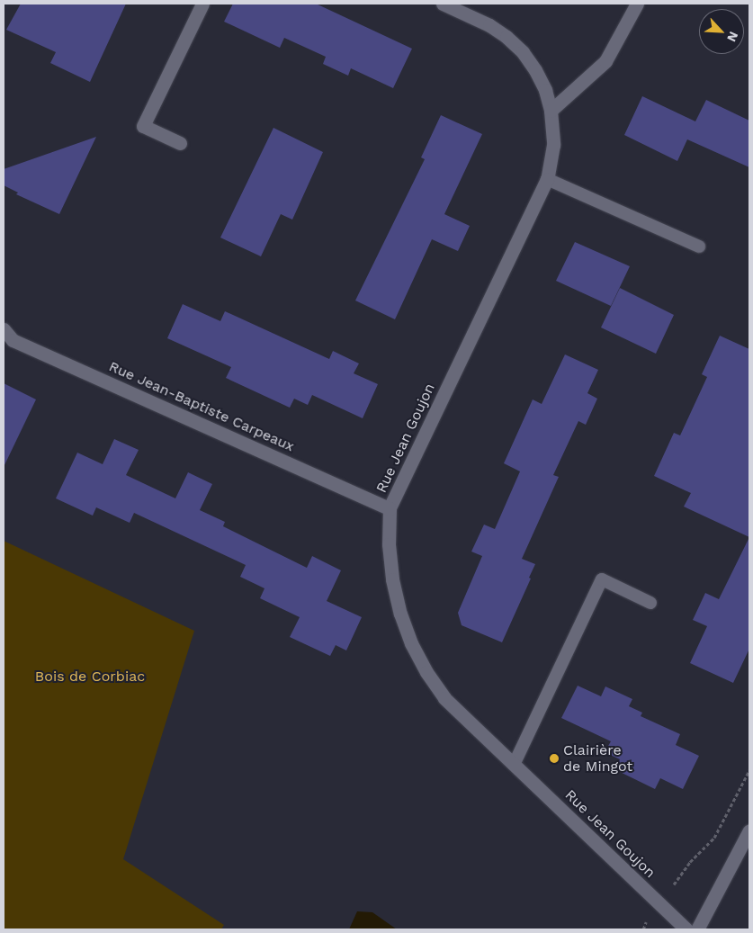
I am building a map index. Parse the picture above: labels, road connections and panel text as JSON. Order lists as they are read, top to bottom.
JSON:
{
  "streets": {
    "street": ["Rue Jean-Baptiste Carpeaux", "Rue Jean Goujon"]
  },
  "crossings": [
    ["Rue Jean-Baptiste Carpeaux", "Rue Jean Goujon"]
  ],
  "parks": ["Bois de Corbiac"],
  "places": ["Clairière de Mingot"],
  "north": "bottom right"
}
